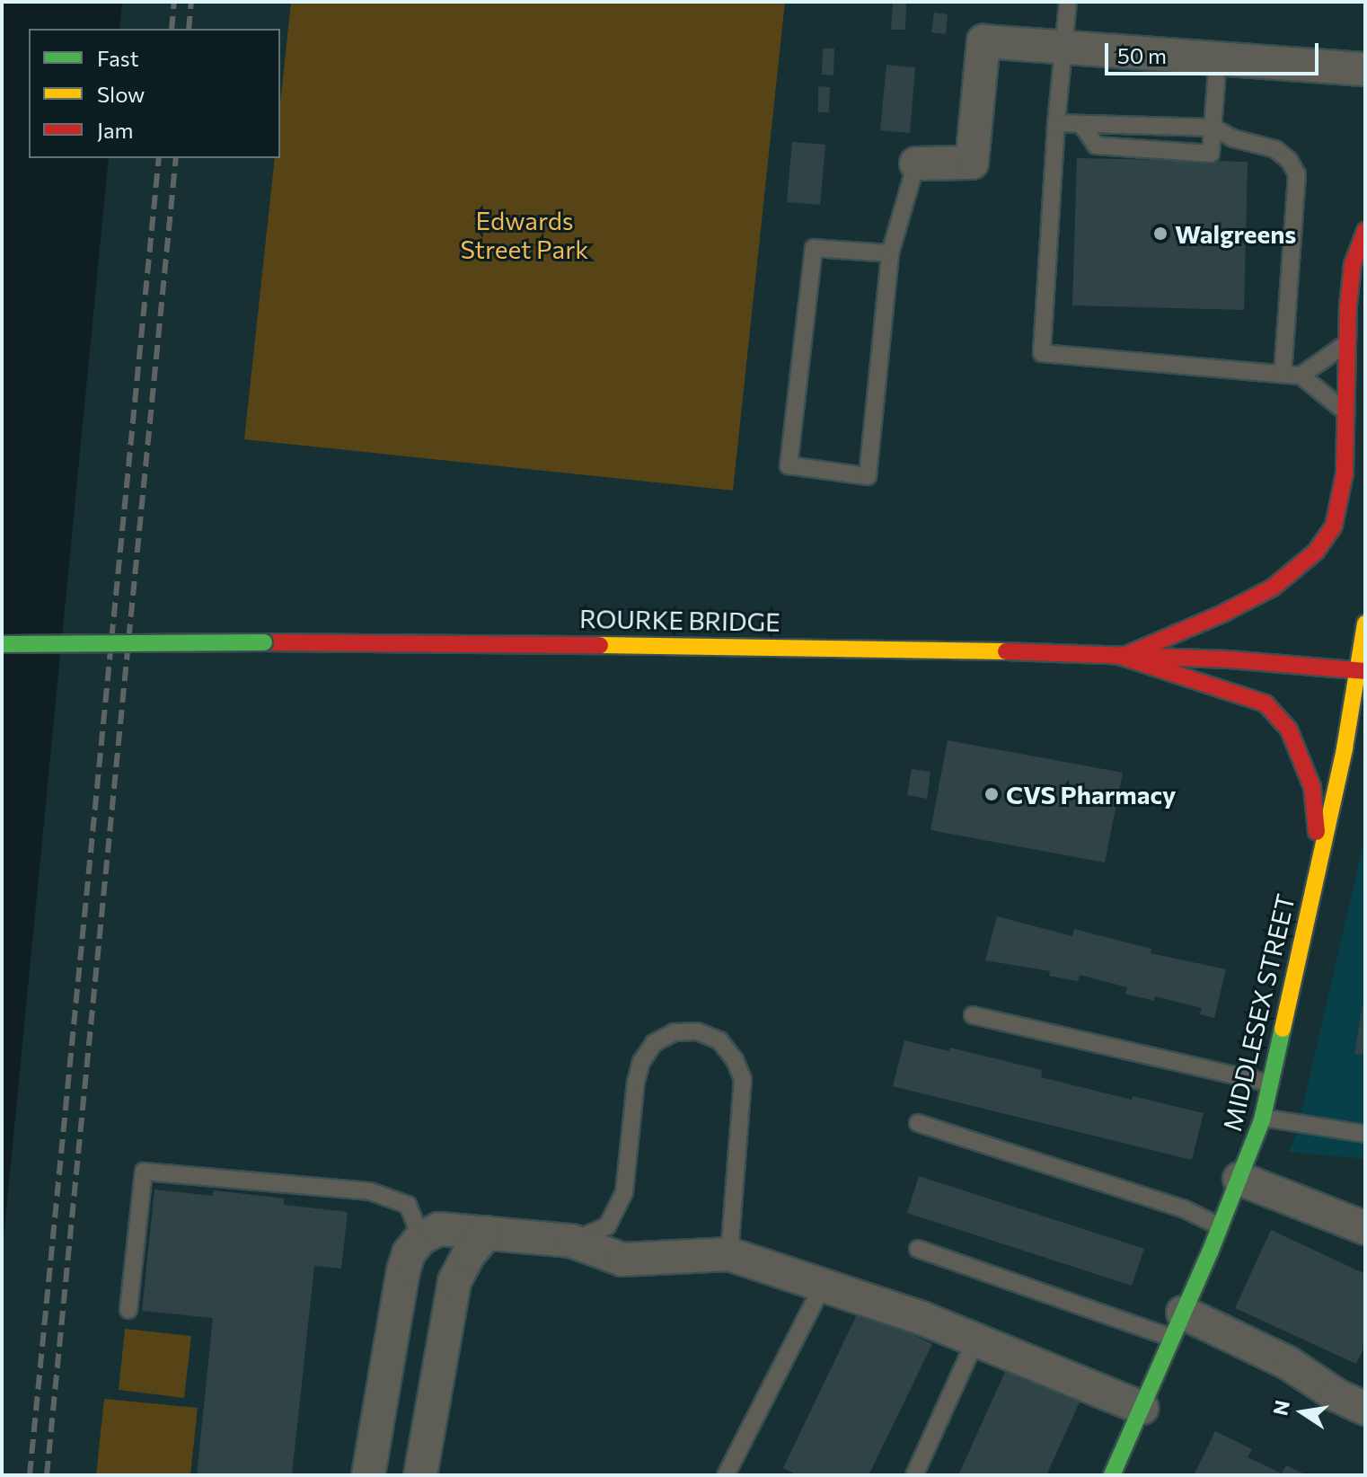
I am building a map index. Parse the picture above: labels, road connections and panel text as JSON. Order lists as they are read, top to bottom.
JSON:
{
  "streets": {
    "main road": ["ROURKE BRIDGE", "MIDDLESEX STREET"]
  },
  "crossings": [
    ["ROURKE BRIDGE", "MIDDLESEX STREET"]
  ],
  "parks": ["Edwards Street Park"],
  "places": ["Walgreens", "CVS Pharmacy"],
  "legend": ["Fast", "Slow", "Jam"],
  "scale_bar": "50 m",
  "north": "left"
}
